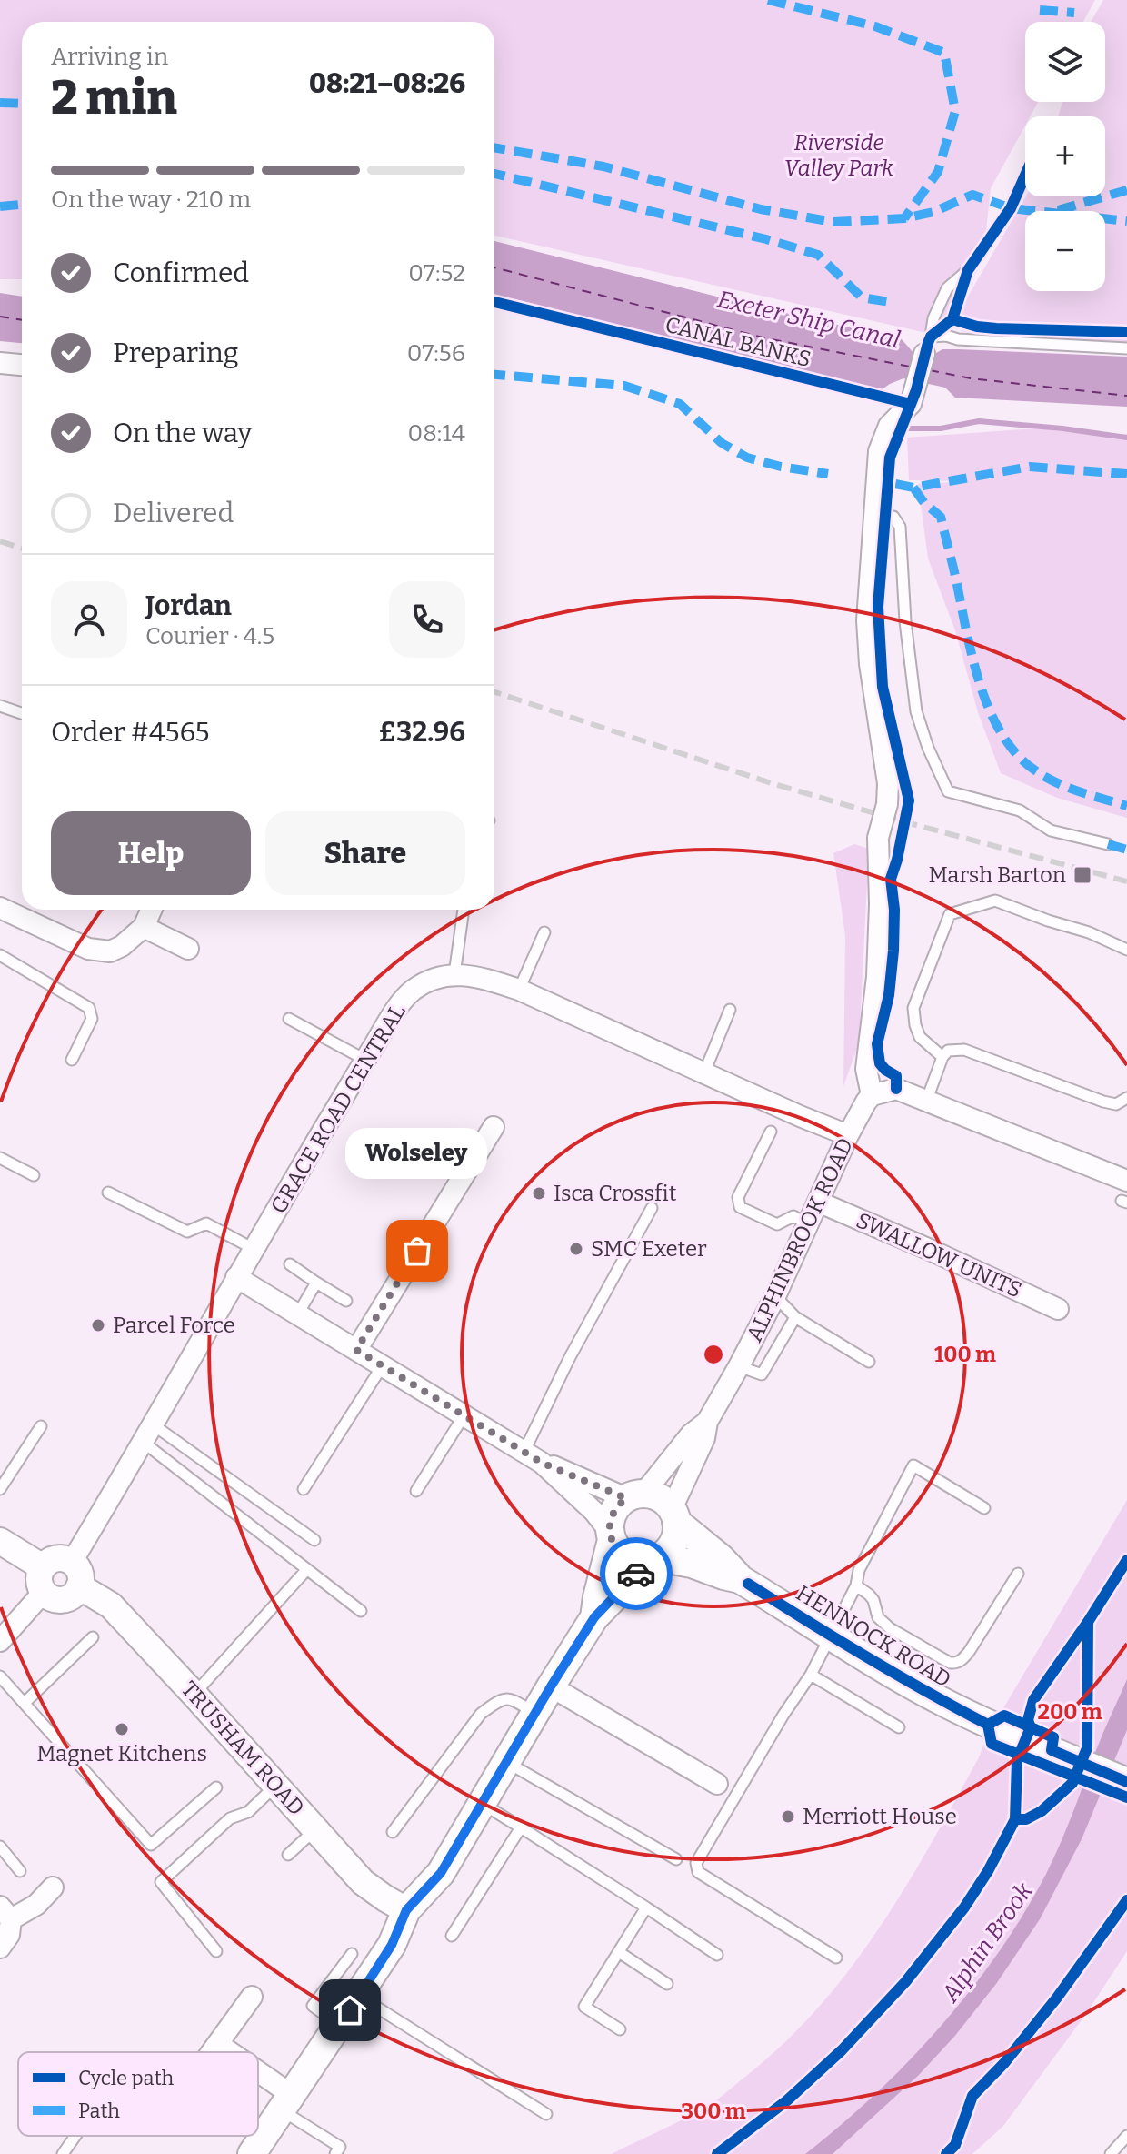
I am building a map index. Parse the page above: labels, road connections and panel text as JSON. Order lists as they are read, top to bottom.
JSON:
{
  "streets": {
    "main road": ["HENNOCK ROAD"],
    "street": [
      "GRACE ROAD CENTRAL",
      "ALPHINBROOK ROAD",
      "SWALLOW UNITS",
      "TRUSHAM ROAD"
    ],
    "cycle path": ["CANAL BANKS"]
  },
  "crossings": [
    ["GRACE ROAD CENTRAL", "ALPHINBROOK ROAD"],
    ["GRACE ROAD CENTRAL", "TRUSHAM ROAD"],
    ["ALPHINBROOK ROAD", "SWALLOW UNITS"],
    ["ALPHINBROOK ROAD", "HENNOCK ROAD"]
  ],
  "water": ["Exeter Ship Canal", "Alphin Brook"],
  "parks": ["Riverside Valley Park"],
  "places": {
    "transit": ["Marsh Barton"],
    "other": [
      "Isca Crossfit",
      "SMC Exeter",
      "Wolseley",
      "Parcel Force",
      "Magnet Kitchens",
      "Merriott House"
    ]
  },
  "legend": ["Cycle path", "Path"],
  "page": {
    "map_buttons": ["+", "−"],
    "heading": ["2 min", "Arriving in", "08:21–08:26"],
    "panel": [
      "Jordan",
      "Courier · 4.5",
      "Order #4565",
      "£32.96"
    ],
    "bar": "On the way · 210 m",
    "list": [
      ["Confirmed", "07:52"],
      ["Preparing", "07:56"],
      ["On the way", "08:14"],
      "Delivered"
    ],
    "buttons": ["Help", "Share"],
    "bubble": "Wolseley"
  },
  "rings": ["100 m", "200 m", "300 m"]
}
